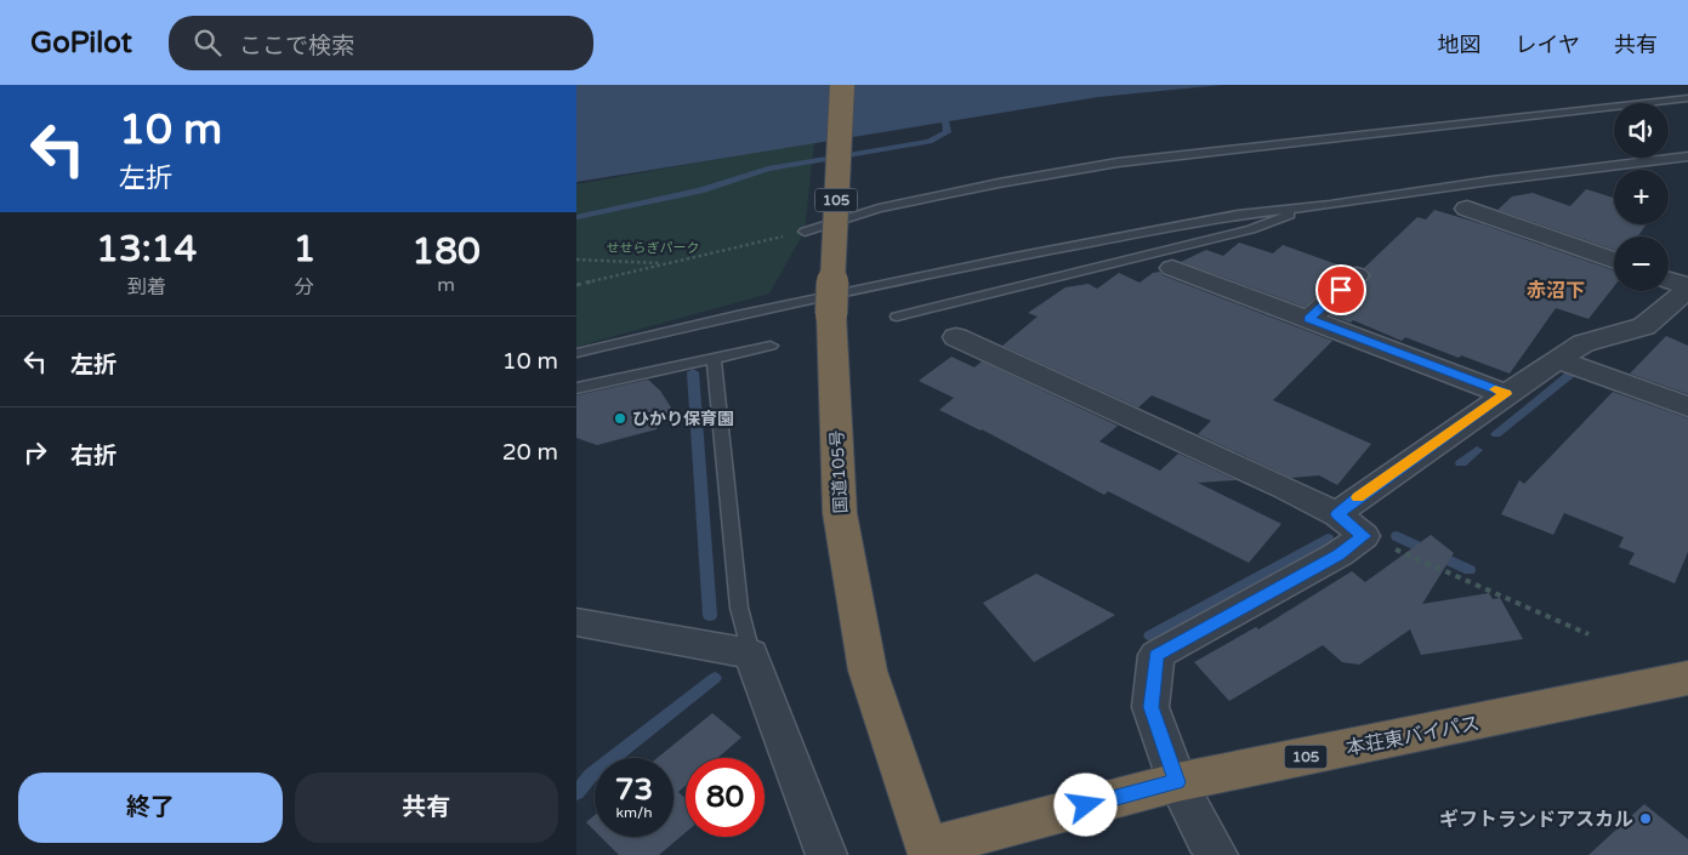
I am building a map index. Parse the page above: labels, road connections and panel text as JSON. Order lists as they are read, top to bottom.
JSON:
{
  "streets": {
    "highway": ["105", "国道105号", "本荘東バイパス"]
  },
  "crossings": [
    ["国道105号", "本荘東バイパス"]
  ],
  "districts": ["赤沼下"],
  "parks": ["せせらぎパーク"],
  "places": ["ひかり保育園", "ギフトランドアスカル"],
  "page": {
    "header": "GoPilot",
    "search": "ここで検索",
    "nav": ["地図", "レイヤ", "共有"],
    "turn": ["10 m", "左折"],
    "map_buttons": ["+", "−"],
    "eta": [
      "13:14",
      "到着",
      "1",
      "分",
      "180",
      "m"
    ],
    "list": [
      {
        "name": "左折",
        "value": "10 m"
      },
      {
        "name": "右折",
        "value": "20 m"
      }
    ],
    "speed": "73 km/h",
    "limit": "80",
    "buttons": ["終了", "共有"]
  }
}
